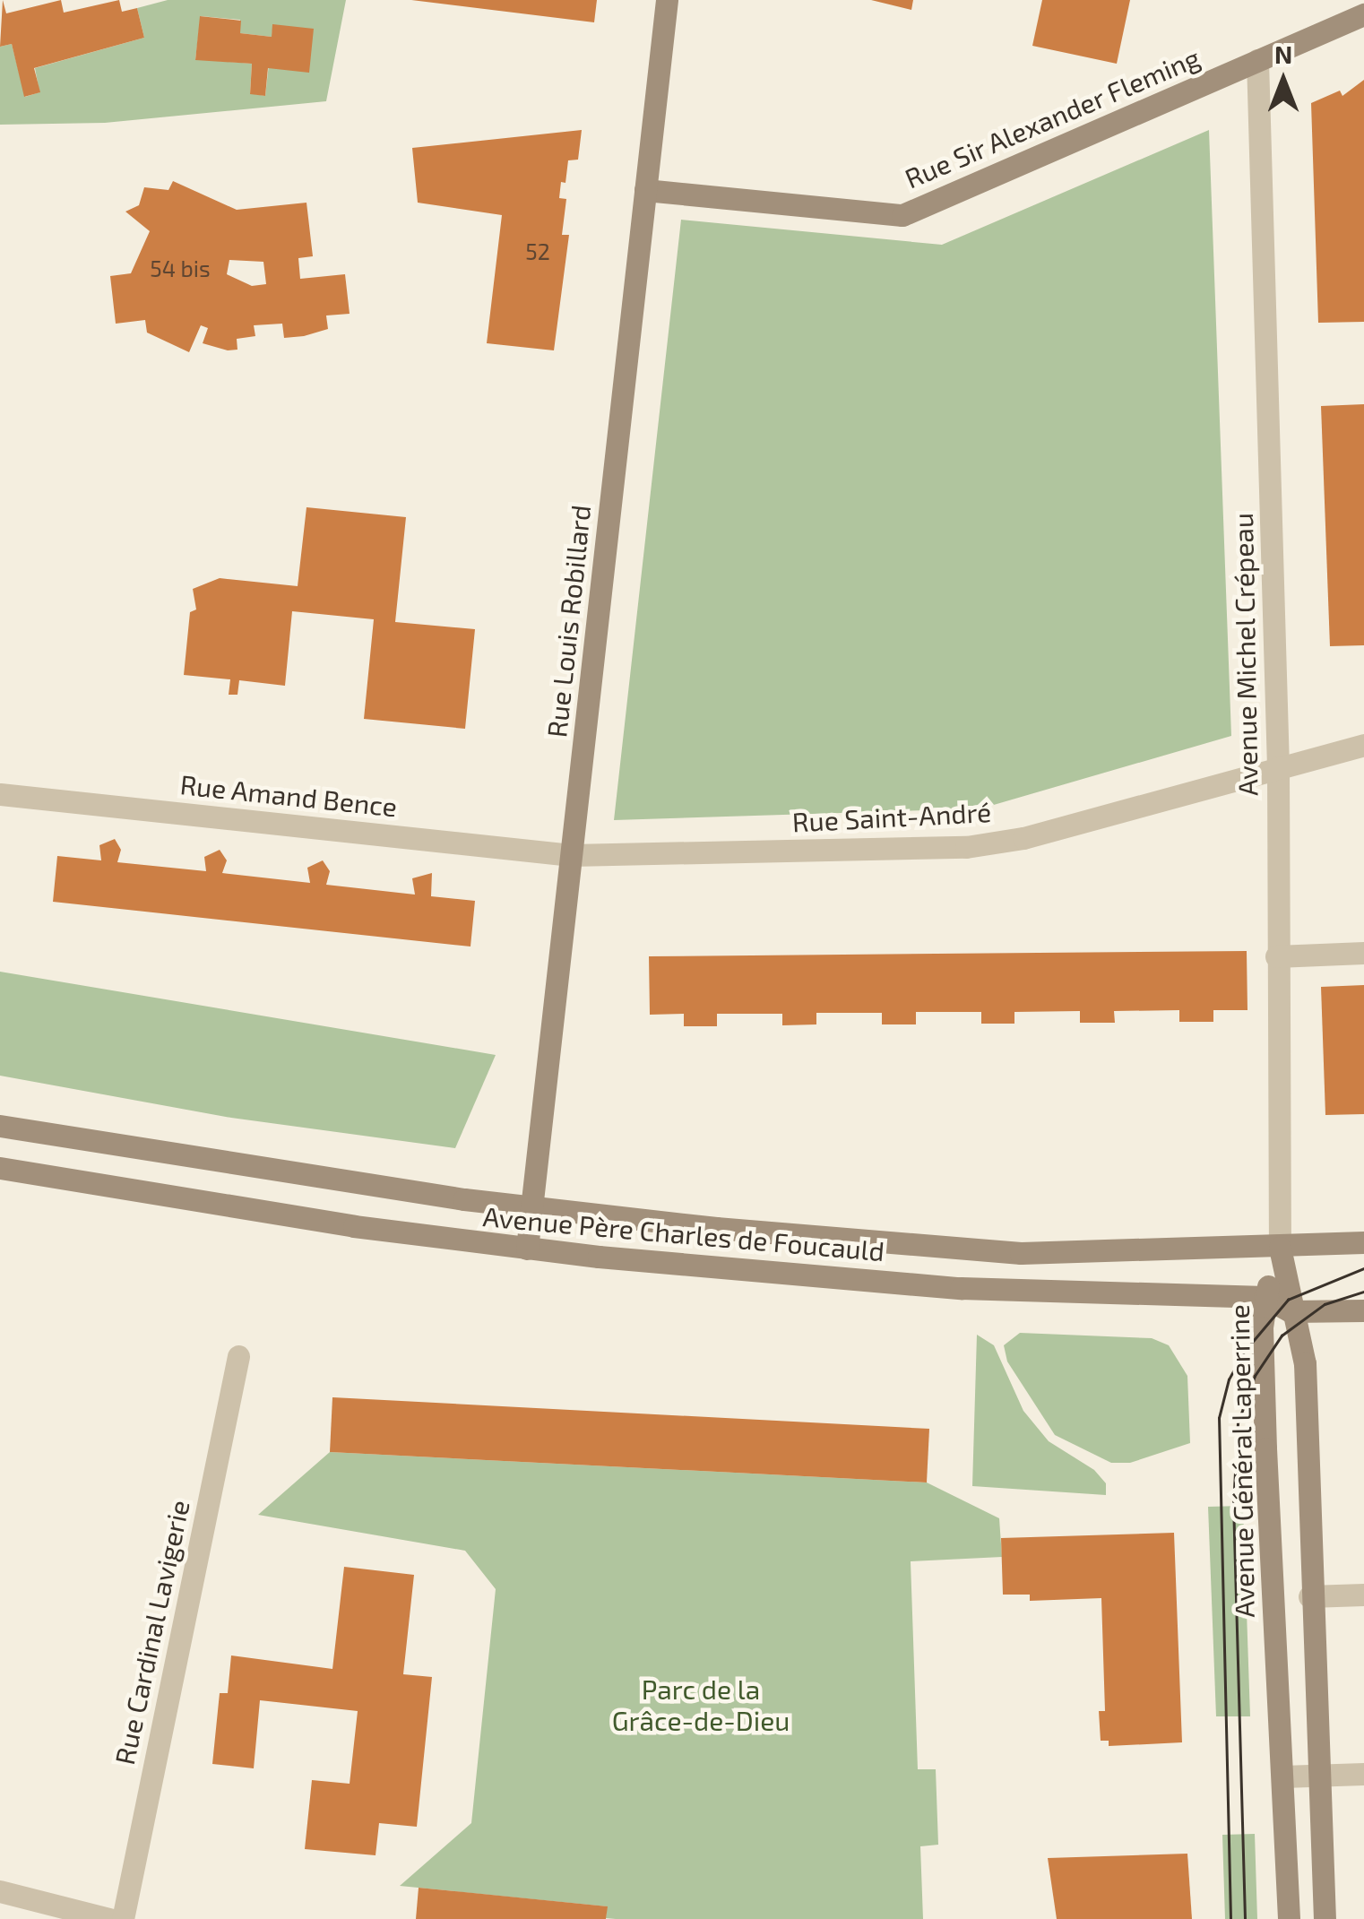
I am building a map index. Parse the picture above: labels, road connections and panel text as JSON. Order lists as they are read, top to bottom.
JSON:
{
  "streets": {
    "street": [
      "Rue Sir Alexander Fleming",
      "Rue Louis Robillard",
      "Avenue Michel Crépeau",
      "Rue Amand Bence",
      "Rue Saint-André",
      "Avenue Père Charles de Foucauld",
      "Avenue Général Laperrine",
      "Rue Cardinal Lavigerie"
    ]
  },
  "crossings": [
    ["Rue Sir Alexander Fleming", "Rue Louis Robillard"],
    ["Rue Sir Alexander Fleming", "Avenue Michel Crépeau"],
    ["Rue Louis Robillard", "Rue Amand Bence"],
    ["Rue Louis Robillard", "Rue Saint-André"],
    ["Rue Louis Robillard", "Avenue Père Charles de Foucauld"],
    ["Avenue Michel Crépeau", "Rue Saint-André"],
    ["Avenue Michel Crépeau", "Avenue Père Charles de Foucauld"],
    ["Avenue Michel Crépeau", "Avenue Général Laperrine"],
    ["Rue Amand Bence", "Rue Saint-André"],
    ["Avenue Père Charles de Foucauld", "Avenue Général Laperrine"]
  ],
  "parks": ["Parc de la Grâce-de-Dieu"],
  "house_numbers": ["52", "54 bis"],
  "north": "top"
}
